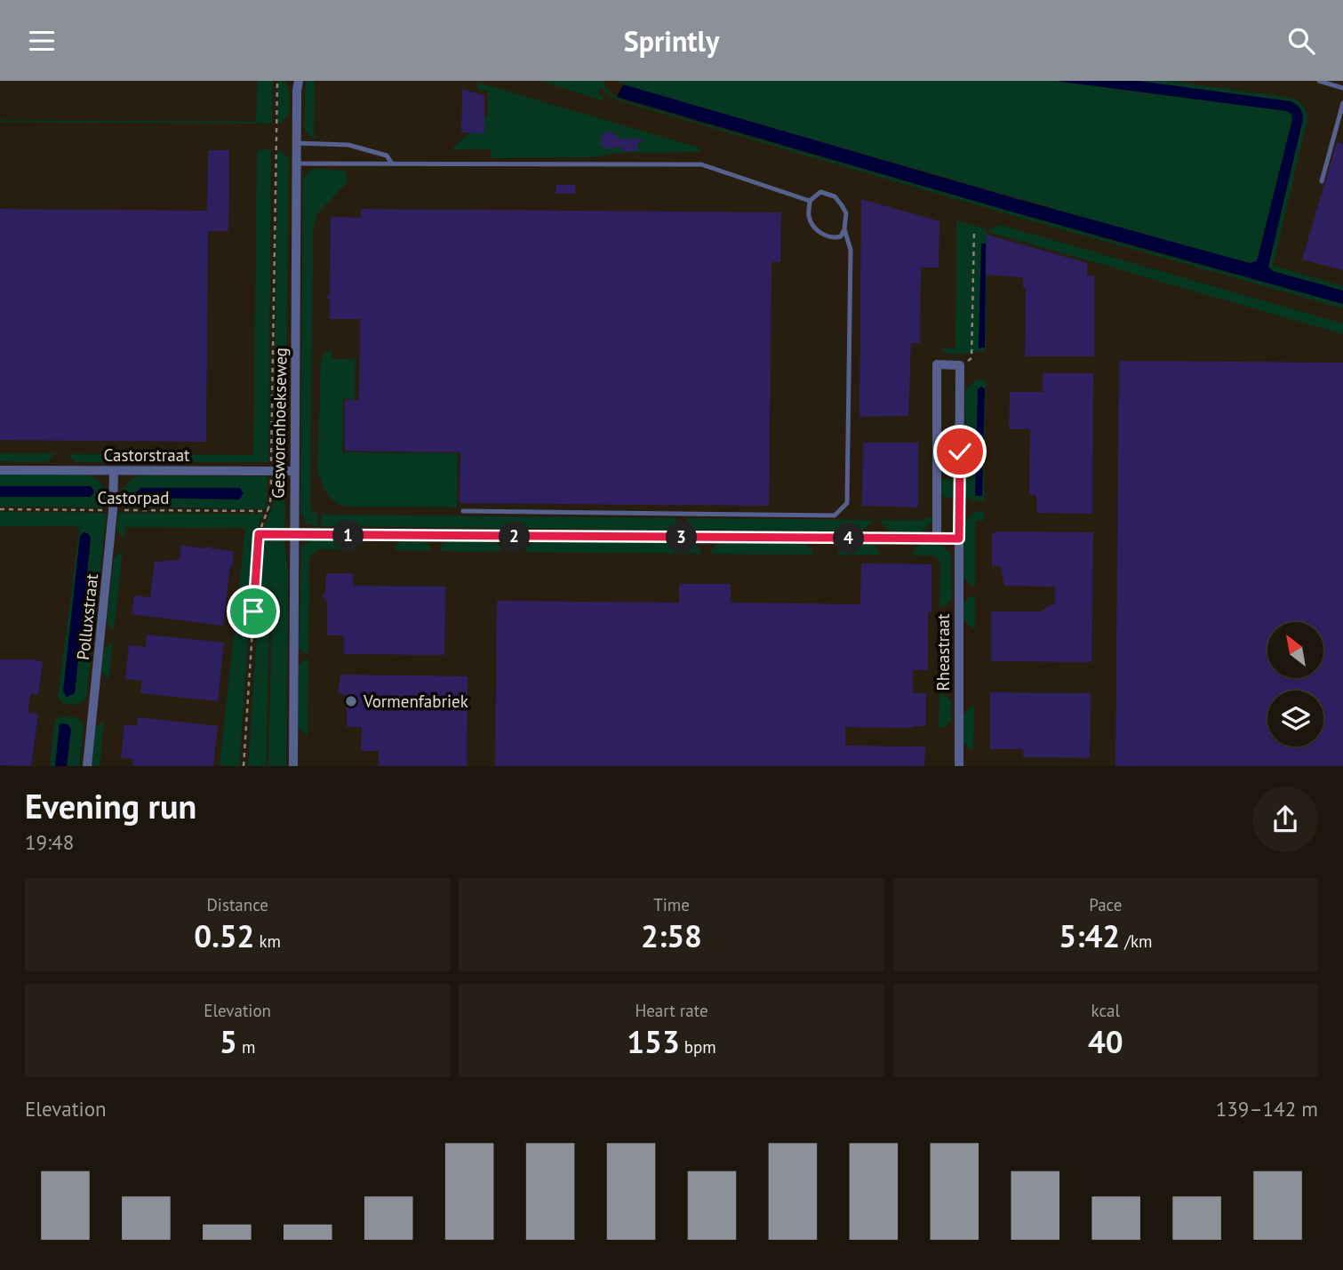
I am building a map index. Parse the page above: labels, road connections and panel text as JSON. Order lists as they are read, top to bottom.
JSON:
{
  "streets": {
    "street": [
      "Gesworenhoekseweg",
      "Castorstraat",
      "Polluxstraat",
      "Rheastraat"
    ],
    "path": ["Castorpad"]
  },
  "crossings": [
    ["Gesworenhoekseweg", "Castorstraat"],
    ["Gesworenhoekseweg", "Castorpad"],
    ["Castorstraat", "Polluxstraat"],
    ["Castorpad", "Polluxstraat"]
  ],
  "places": ["Vormenfabriek"],
  "north": "top left",
  "page": {
    "header": "Sprintly",
    "pins": [
      "1",
      "2",
      "3",
      "4"
    ],
    "heading": ["Evening run", "19:48"],
    "stats": [
      ["Distance", "0.52 km"],
      ["Time", "2:58"],
      ["Pace", "5:42 /km"],
      ["Elevation", "5 m"],
      ["Heart rate", "153 bpm"],
      ["kcal", "40"]
    ],
    "chart": ["Elevation", "139–142 m"]
  }
}
